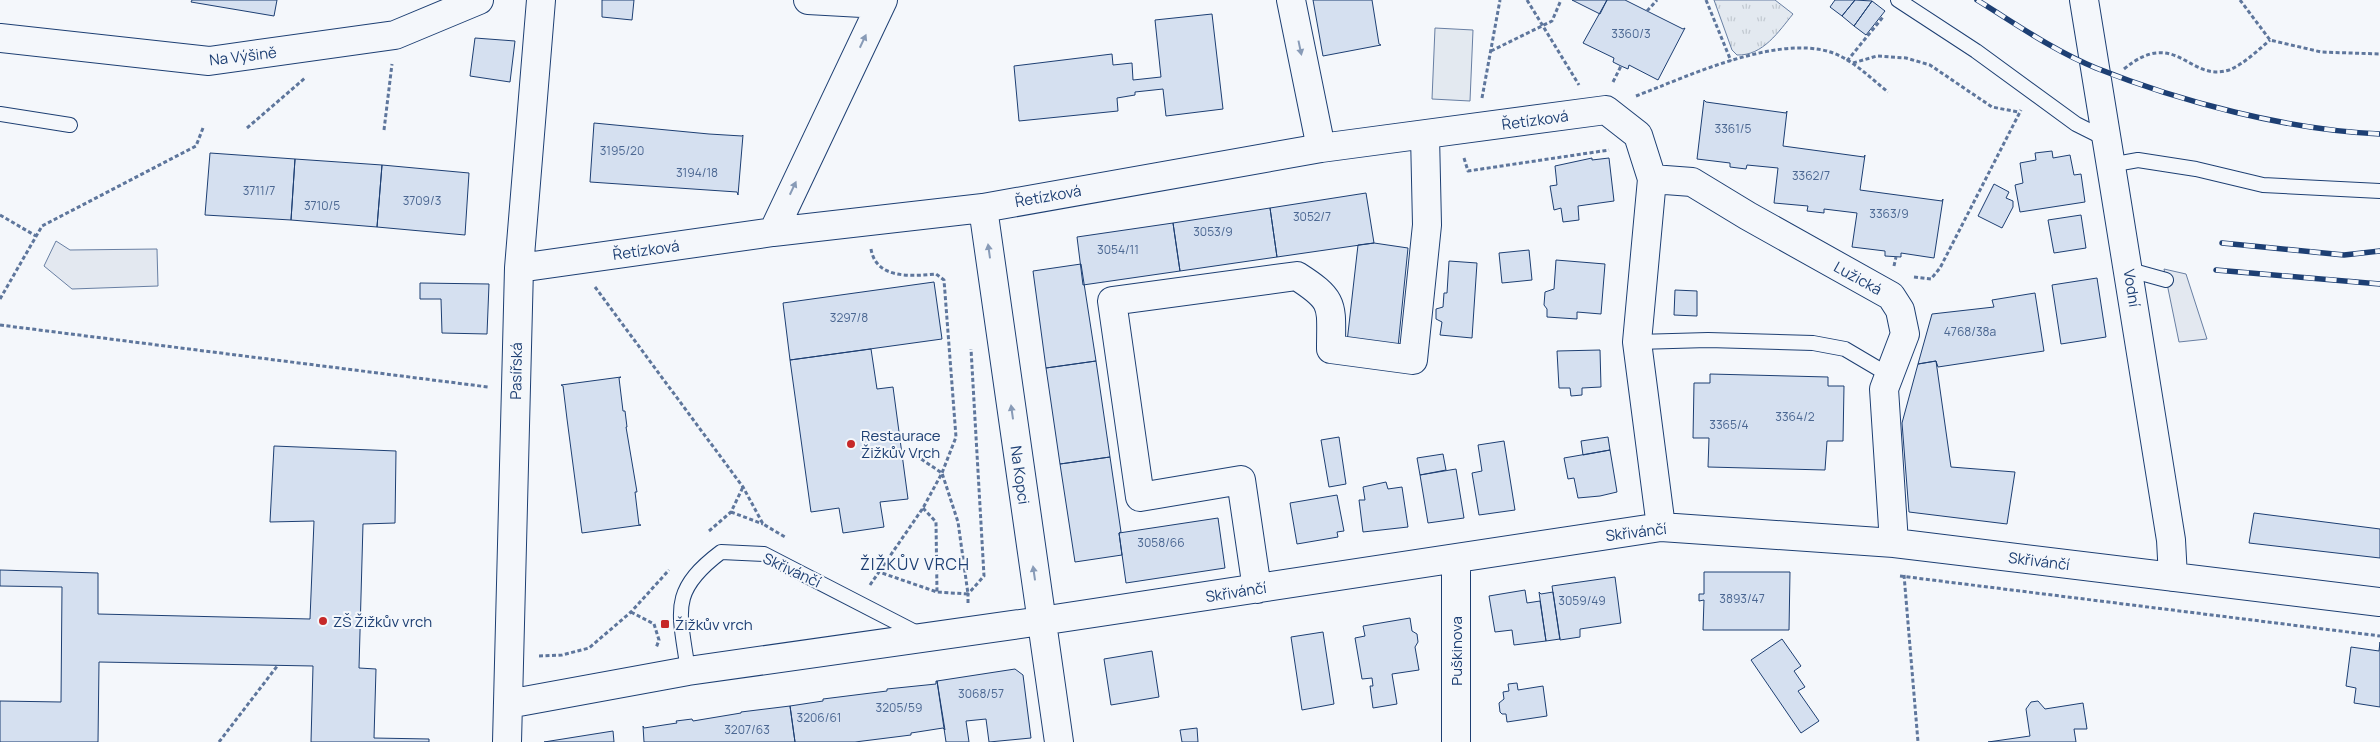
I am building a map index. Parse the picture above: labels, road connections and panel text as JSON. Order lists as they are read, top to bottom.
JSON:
{
  "streets": {
    "street": [
      "Na Výšině",
      "Řetízková",
      "Lužická",
      "Vodní",
      "Pasířská",
      "Na Kopci",
      "Skřivánčí",
      "Puškinova"
    ]
  },
  "crossings": [
    ["Řetízková", "Lužická"],
    ["Řetízková", "Pasířská"],
    ["Řetízková", "Na Kopci"],
    ["Lužická", "Skřivánčí"],
    ["Vodní", "Skřivánčí"],
    ["Pasířská", "Skřivánčí"],
    ["Na Kopci", "Skřivánčí"],
    ["Skřivánčí", "Puškinova"]
  ],
  "one_way": ["Na Kopci"],
  "districts": ["ŽIŽKŮV VRCH"],
  "places": {
    "other": ["Restaurace Žižkův Vrch", "ZŠ Žižkův vrch"],
    "transit": ["Žižkův vrch"]
  },
  "house_numbers": [
    "3360/3",
    "3361/5",
    "3195/20",
    "3194/18",
    "3362/7",
    "3711/7",
    "3709/3",
    "3710/5",
    "3363/9",
    "3052/7",
    "3053/9",
    "3054/11",
    "3297/8",
    "4768/38a",
    "3364/2",
    "3365/4",
    "3058/66",
    "3893/47",
    "3059/49",
    "3068/57",
    "3205/59",
    "3206/61",
    "3207/63"
  ]
}
